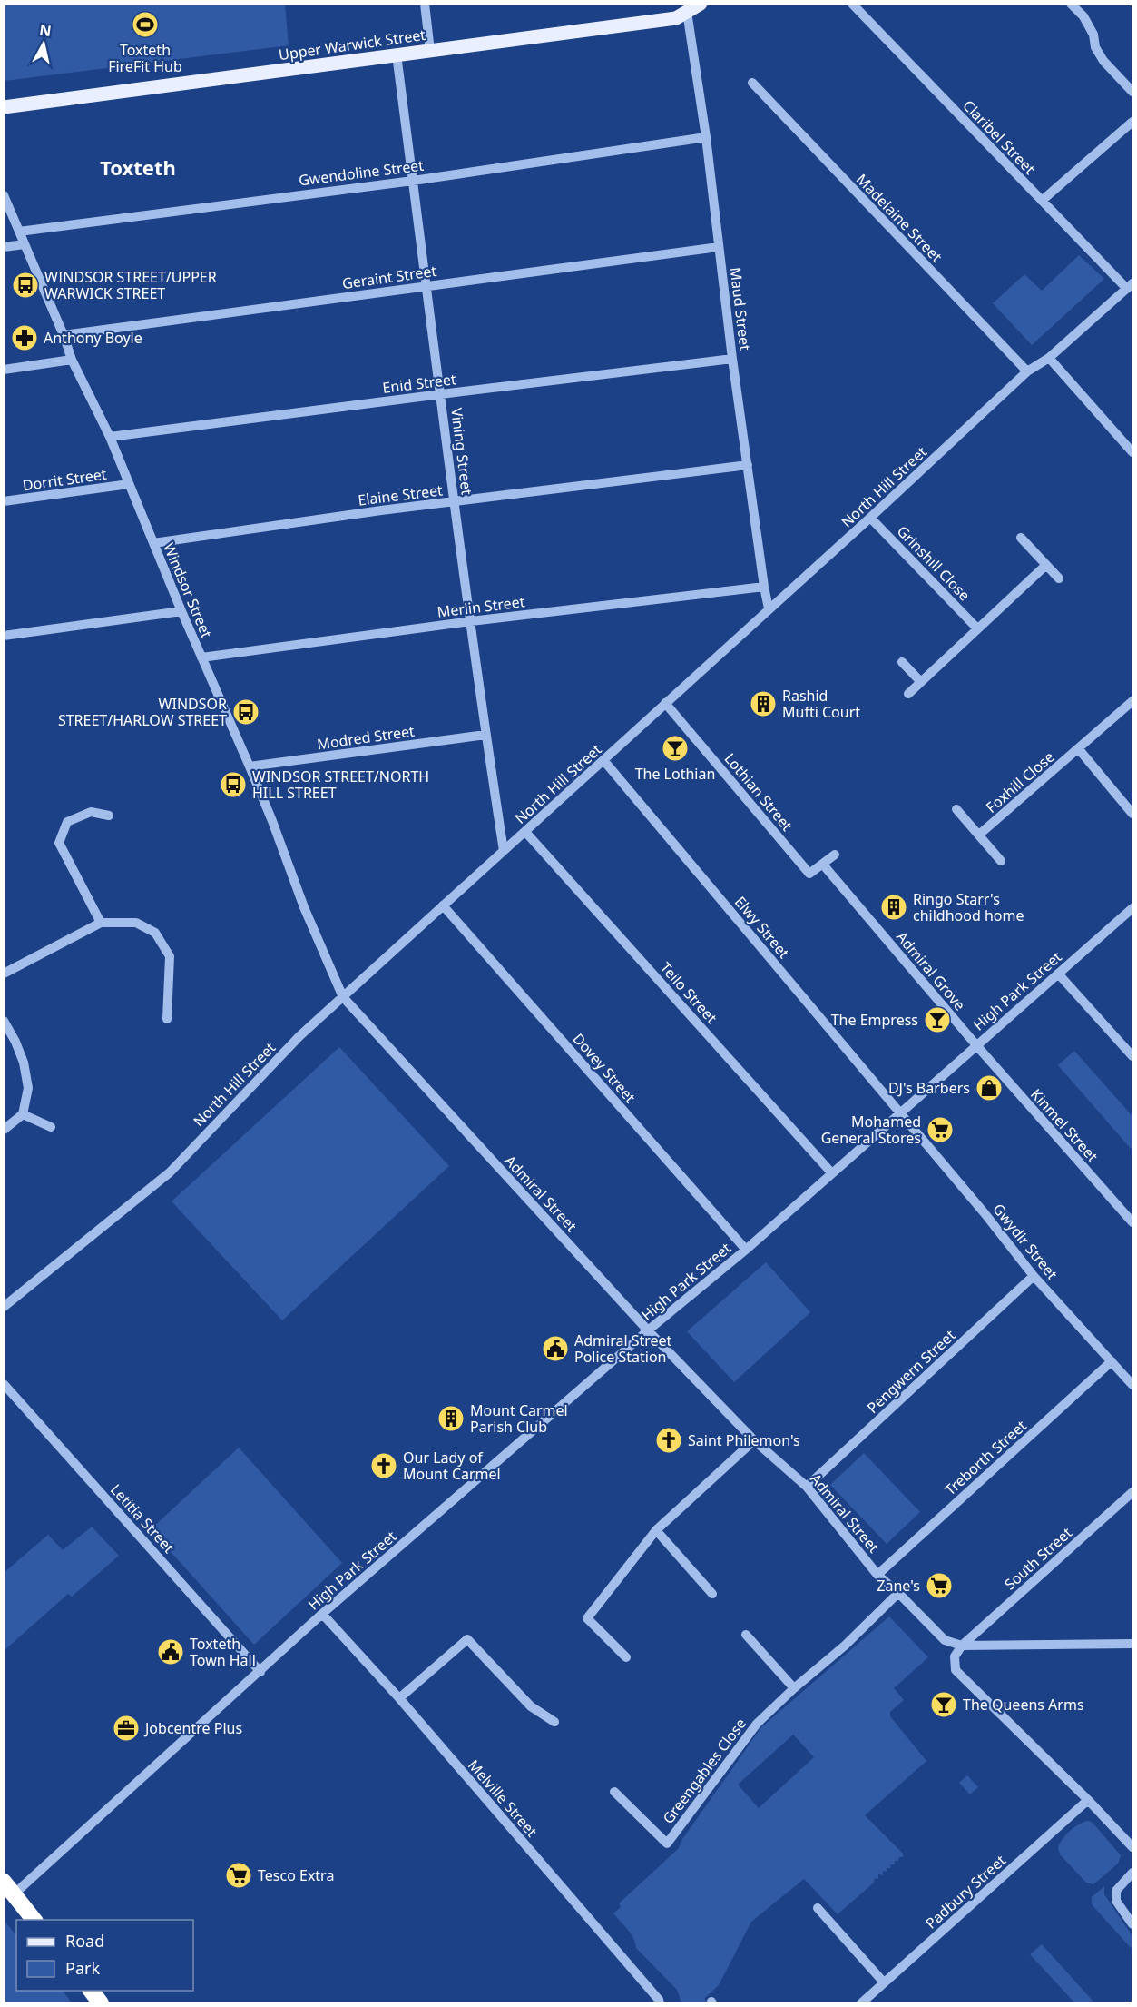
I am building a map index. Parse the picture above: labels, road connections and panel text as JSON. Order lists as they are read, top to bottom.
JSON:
{
  "streets": {
    "main road": ["Upper Warwick Street"],
    "street": [
      "Claribel Street",
      "Gwendoline Street",
      "Madelaine Street",
      "Geraint Street",
      "Maud Street",
      "Enid Street",
      "Vining Street",
      "Dorrit Street",
      "North Hill Street",
      "Elaine Street",
      "Grinshill Close",
      "Windsor Street",
      "Merlin Street",
      "Modred Street",
      "Foxhill Close",
      "Lothian Street",
      "Elwy Street",
      "Admiral Grove",
      "High Park Street",
      "Teilo Street",
      "Dovey Street",
      "Kinmel Street",
      "Admiral Street",
      "Gwydir Street",
      "Pengwern Street",
      "Treborth Street",
      "Letitia Street",
      "South Street",
      "Greengables Close",
      "Melville Street",
      "Padbury Street"
    ]
  },
  "crossings": [
    ["Upper Warwick Street", "Maud Street"],
    ["Upper Warwick Street", "Vining Street"],
    ["Claribel Street", "North Hill Street"],
    ["Gwendoline Street", "Maud Street"],
    ["Gwendoline Street", "Vining Street"],
    ["Gwendoline Street", "Windsor Street"],
    ["Madelaine Street", "North Hill Street"],
    ["Geraint Street", "Maud Street"],
    ["Geraint Street", "Vining Street"],
    ["Geraint Street", "Windsor Street"],
    ["Maud Street", "Enid Street"],
    ["Maud Street", "North Hill Street"],
    ["Maud Street", "Elaine Street"],
    ["Maud Street", "Merlin Street"],
    ["Enid Street", "Vining Street"],
    ["Enid Street", "Windsor Street"],
    ["Vining Street", "North Hill Street"],
    ["Vining Street", "Elaine Street"],
    ["Vining Street", "Merlin Street"],
    ["Vining Street", "Modred Street"],
    ["Dorrit Street", "Windsor Street"],
    ["North Hill Street", "Grinshill Close"],
    ["North Hill Street", "Windsor Street"],
    ["North Hill Street", "Lothian Street"],
    ["North Hill Street", "Elwy Street"],
    ["North Hill Street", "Teilo Street"],
    ["North Hill Street", "Dovey Street"],
    ["North Hill Street", "Admiral Street"],
    ["Elaine Street", "Windsor Street"],
    ["Windsor Street", "Merlin Street"],
    ["Windsor Street", "Modred Street"],
    ["Windsor Street", "Admiral Street"],
    ["Lothian Street", "Admiral Grove"],
    ["Elwy Street", "High Park Street"],
    ["Elwy Street", "Gwydir Street"],
    ["Admiral Grove", "High Park Street"],
    ["Admiral Grove", "Kinmel Street"],
    ["High Park Street", "Teilo Street"],
    ["High Park Street", "Dovey Street"],
    ["High Park Street", "Kinmel Street"],
    ["High Park Street", "Admiral Street"],
    ["High Park Street", "Gwydir Street"],
    ["High Park Street", "Letitia Street"],
    ["High Park Street", "Melville Street"],
    ["Admiral Street", "Pengwern Street"],
    ["Admiral Street", "Treborth Street"],
    ["Admiral Street", "South Street"],
    ["Admiral Street", "Greengables Close"],
    ["Gwydir Street", "Pengwern Street"],
    ["Gwydir Street", "Treborth Street"]
  ],
  "districts": ["Toxteth"],
  "places": {
    "sports": ["Toxteth FireFit Hub"],
    "bus stop": ["WINDSOR STREET/UPPER WARWICK STREET", "WINDSOR STREET/HARLOW STREET", "WINDSOR STREET/NORTH HILL STREET"],
    "pharmacy": ["Anthony Boyle"],
    "building": ["Rashid Mufti Court", "Ringo Starr's childhood home", "Mount Carmel Parish Club"],
    "bar": ["The Lothian", "The Empress", "The Queens Arms"],
    "shop": ["DJ's Barbers"],
    "supermarket": ["Mohamed General Stores", "Zane's", "Tesco Extra"],
    "public building": ["Admiral Street Police Station", "Toxteth Town Hall"],
    "church": ["Saint Philemon's", "Our Lady of Mount Carmel"],
    "office": ["Jobcentre Plus"]
  },
  "legend": ["Road", "Park"],
  "north": "top"
}
